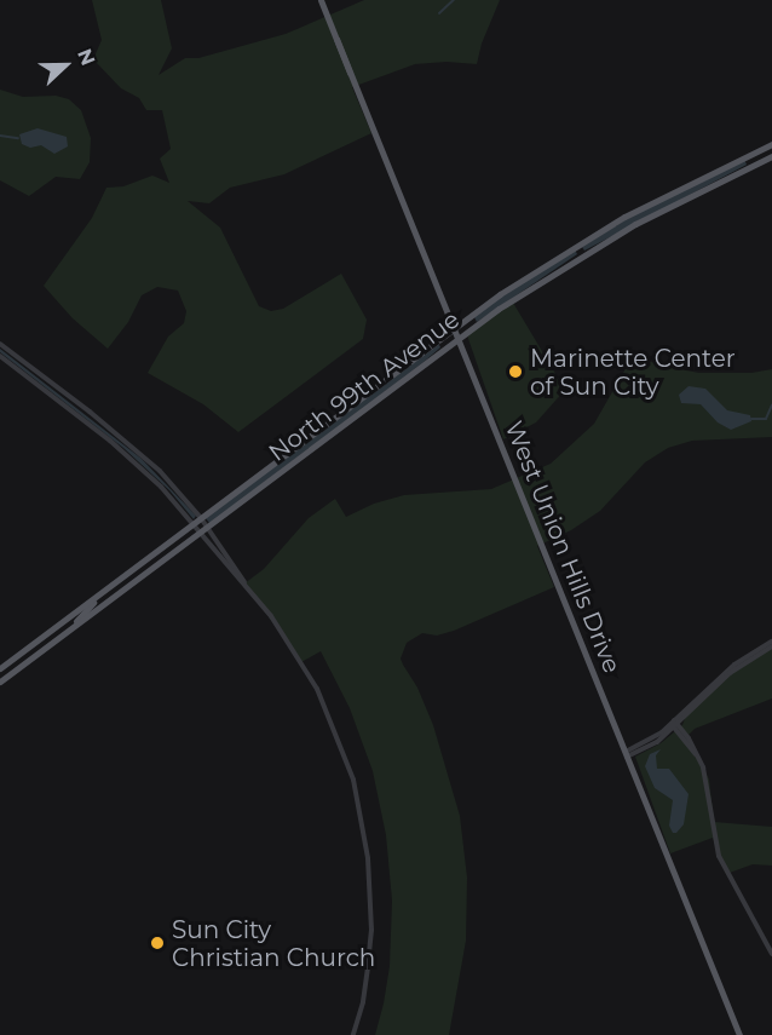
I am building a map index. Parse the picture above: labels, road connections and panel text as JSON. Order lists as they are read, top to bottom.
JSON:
{
  "streets": {
    "main road": ["North 99th Avenue", "West Union Hills Drive"]
  },
  "crossings": [
    ["North 99th Avenue", "West Union Hills Drive"]
  ],
  "places": ["Marinette Center of Sun City", "Sun City Christian Church"],
  "north": "right"
}
